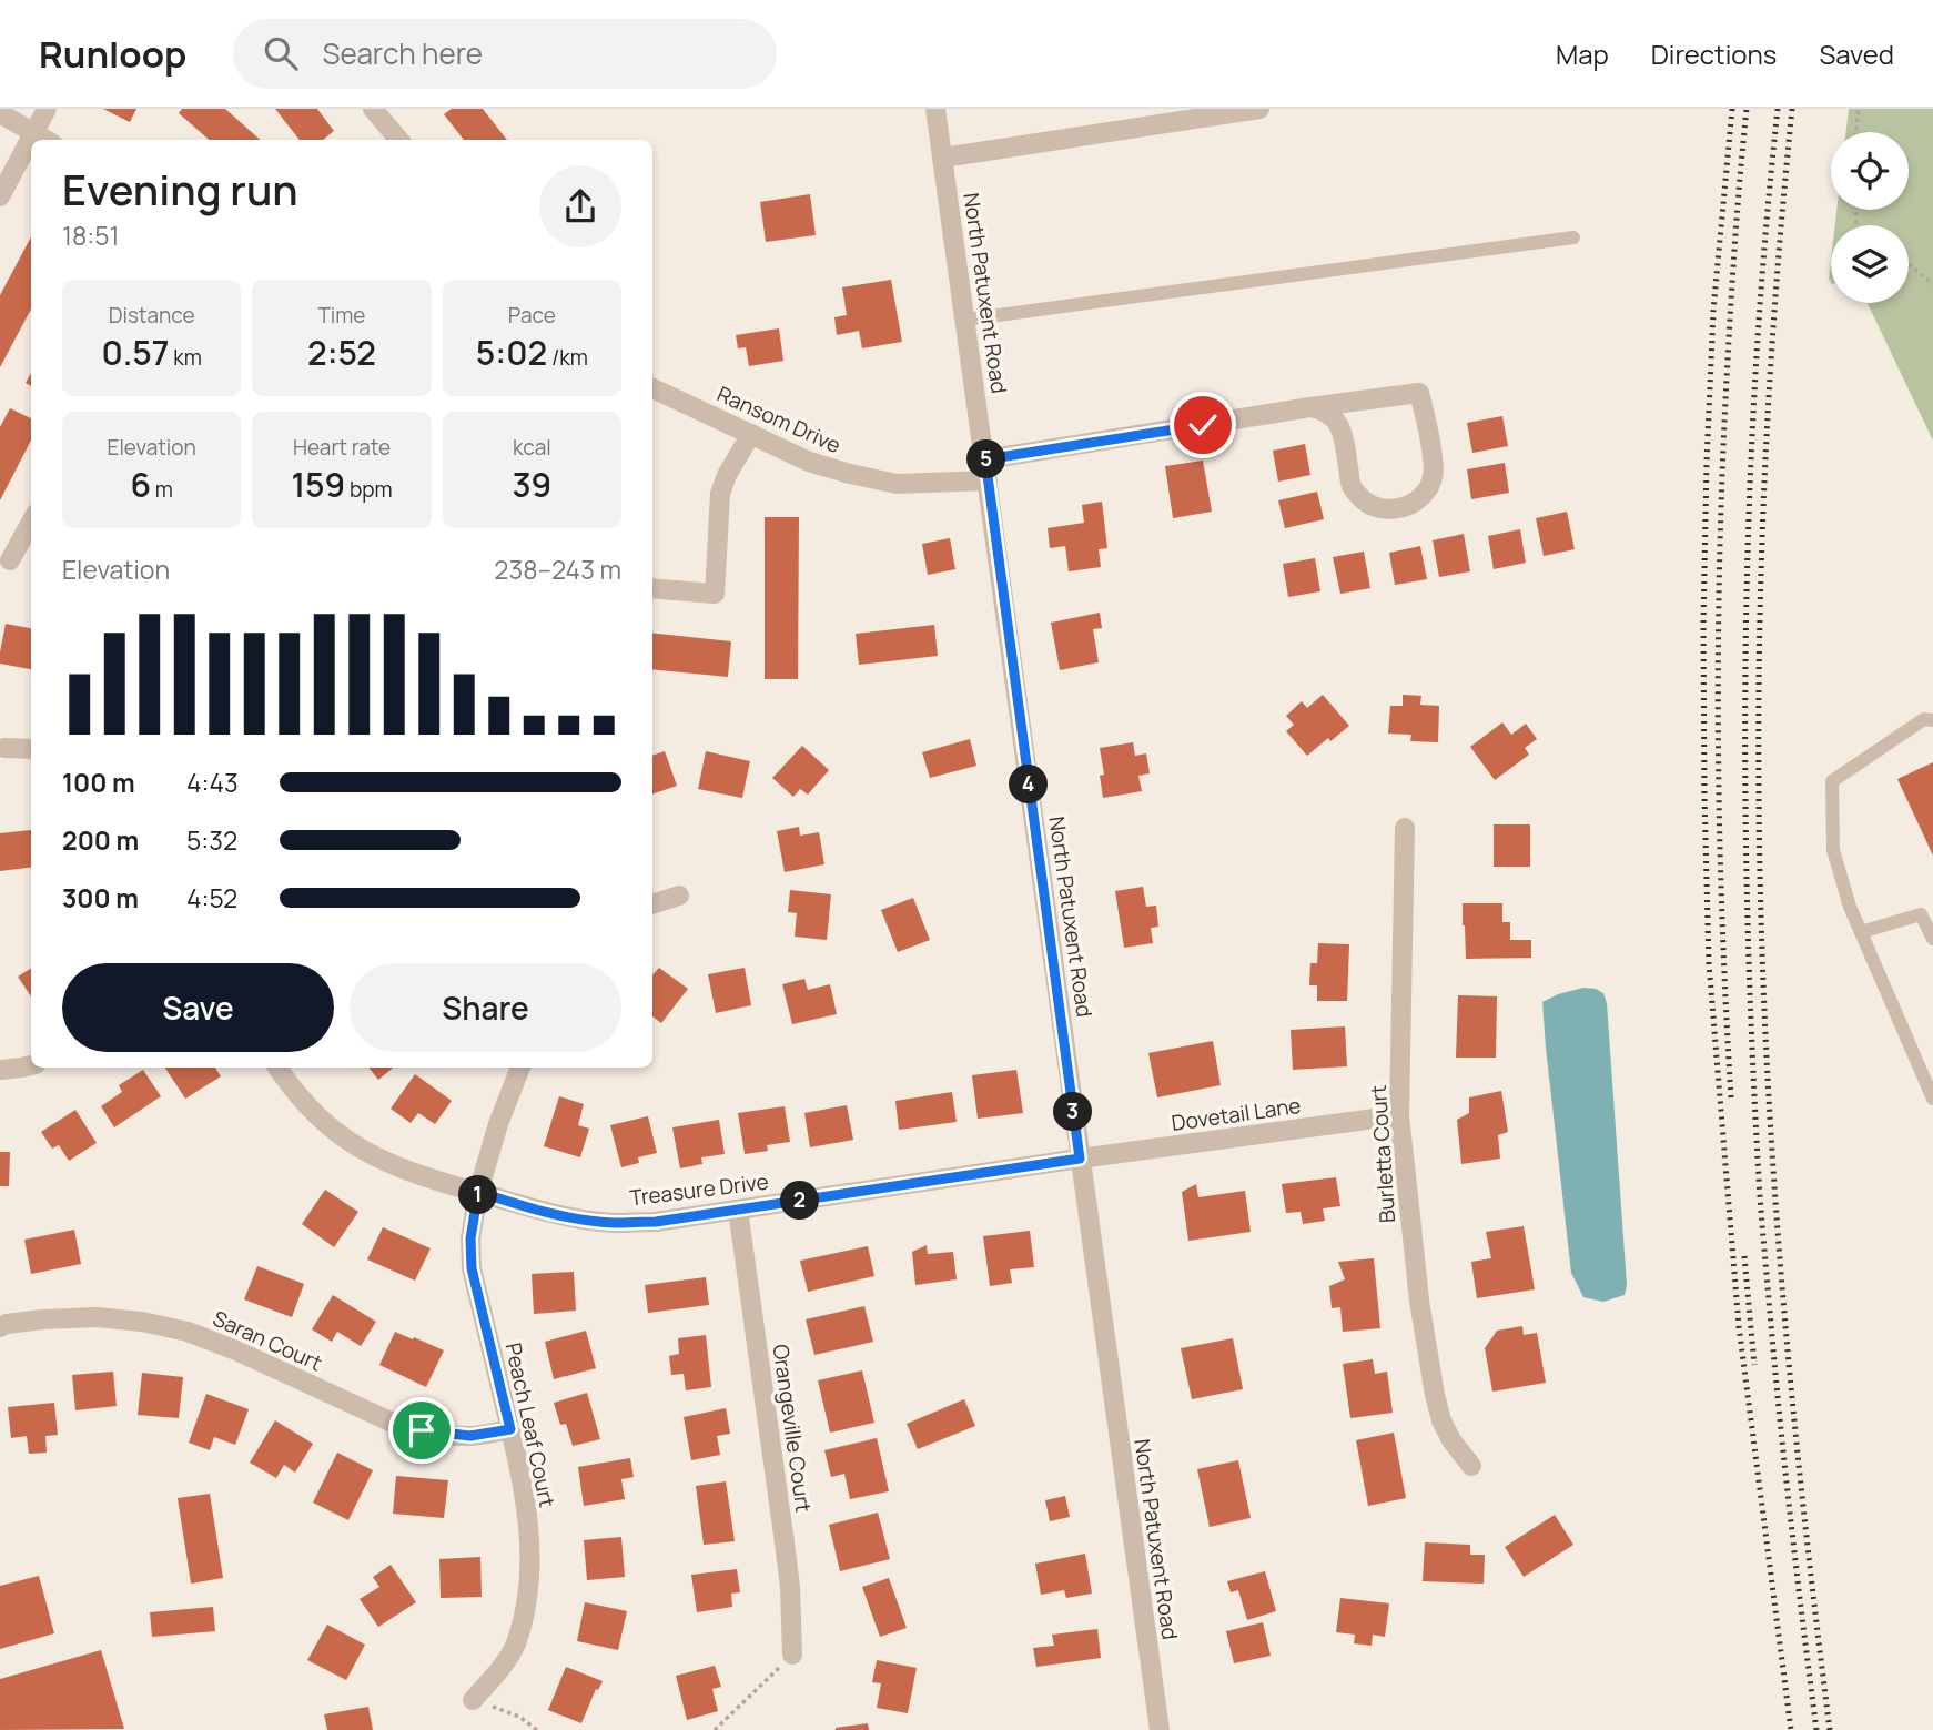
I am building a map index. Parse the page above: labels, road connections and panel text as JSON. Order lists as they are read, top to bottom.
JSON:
{
  "streets": {
    "street": [
      "North Patuxent Road",
      "Ransom Drive",
      "Dovetail Lane",
      "Burletta Court",
      "Treasure Drive",
      "Saran Court",
      "Peach Leaf Court",
      "Orangeville Court"
    ]
  },
  "crossings": [
    ["North Patuxent Road", "Ransom Drive"],
    ["North Patuxent Road", "Dovetail Lane"],
    ["North Patuxent Road", "Treasure Drive"],
    ["Dovetail Lane", "Burletta Court"],
    ["Dovetail Lane", "Treasure Drive"],
    ["Treasure Drive", "Peach Leaf Court"],
    ["Treasure Drive", "Orangeville Court"],
    ["Saran Court", "Peach Leaf Court"]
  ],
  "page": {
    "header": "Runloop",
    "search": "Search here",
    "nav": ["Map", "Directions", "Saved"],
    "heading": ["Evening run", "18:51"],
    "stats": [
      ["Distance", "0.57 km"],
      ["Time", "2:52"],
      ["Pace", "5:02 /km"],
      ["Elevation", "6 m"],
      ["Heart rate", "159 bpm"],
      ["kcal", "39"]
    ],
    "pins": [
      "5",
      "4",
      "3",
      "1",
      "2"
    ],
    "chart": ["Elevation", "238–243 m"],
    "list": [
      {
        "name": "100 m",
        "note": "4:43"
      },
      {
        "name": "200 m",
        "note": "5:32"
      },
      {
        "name": "300 m",
        "note": "4:52"
      }
    ],
    "buttons": ["Save", "Share"]
  }
}
